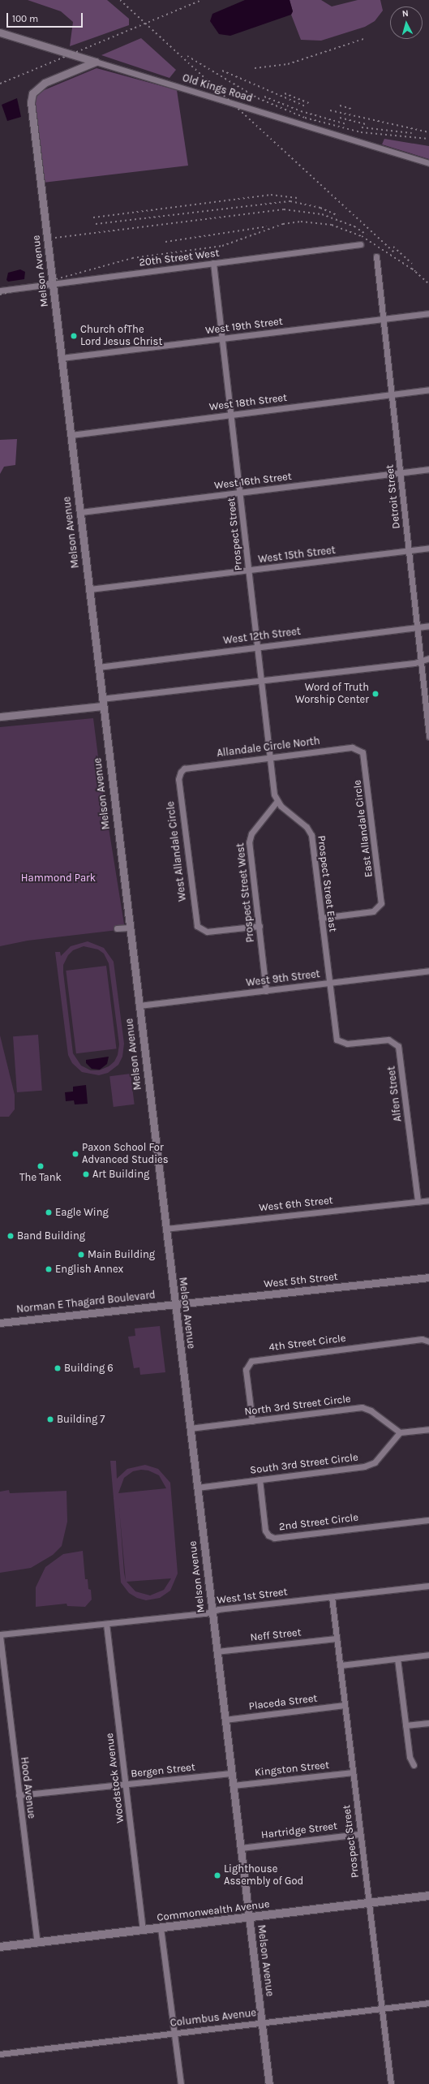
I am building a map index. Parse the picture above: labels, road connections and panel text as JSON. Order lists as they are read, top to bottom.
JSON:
{
  "streets": {
    "main road": ["Commonwealth Avenue"],
    "street": [
      "Old Kings Road",
      "20th Street West",
      "Melson Avenue",
      "West 19th Street",
      "West 18th Street",
      "West 16th Street",
      "Detroit Street",
      "Prospect Street",
      "West 15th Street",
      "West 12th Street",
      "Allandale Circle North",
      "East Allandale Circle",
      "West Allandale Circle",
      "Prospect Street East",
      "Prospect Street West",
      "West 9th Street",
      "Alfen Street",
      "West 6th Street",
      "West 5th Street",
      "Norman E Thagard Boulevard",
      "4th Street Circle",
      "North 3rd Street Circle",
      "South 3rd Street Circle",
      "2nd Street Circle",
      "West 1st Street",
      "Neff Street",
      "Placeda Street",
      "Kingston Street",
      "Bergen Street",
      "Woodstock Avenue",
      "Hood Avenue",
      "Hartridge Street",
      "Columbus Avenue"
    ]
  },
  "crossings": [
    ["Old Kings Road", "Melson Avenue"],
    ["20th Street West", "Melson Avenue"],
    ["20th Street West", "Prospect Street"],
    ["Melson Avenue", "West 19th Street"],
    ["Melson Avenue", "West 18th Street"],
    ["Melson Avenue", "West 16th Street"],
    ["Melson Avenue", "West 15th Street"],
    ["Melson Avenue", "West 12th Street"],
    ["Melson Avenue", "West 9th Street"],
    ["Melson Avenue", "West 6th Street"],
    ["Melson Avenue", "West 5th Street"],
    ["Melson Avenue", "Norman E Thagard Boulevard"],
    ["Melson Avenue", "North 3rd Street Circle"],
    ["Melson Avenue", "South 3rd Street Circle"],
    ["Melson Avenue", "West 1st Street"],
    ["Melson Avenue", "Neff Street"],
    ["Melson Avenue", "Placeda Street"],
    ["Melson Avenue", "Kingston Street"],
    ["Melson Avenue", "Bergen Street"],
    ["Melson Avenue", "Hartridge Street"],
    ["Melson Avenue", "Commonwealth Avenue"],
    ["Melson Avenue", "Columbus Avenue"],
    ["West 19th Street", "Detroit Street"],
    ["West 19th Street", "Prospect Street"],
    ["West 18th Street", "Detroit Street"],
    ["West 18th Street", "Prospect Street"],
    ["West 16th Street", "Detroit Street"],
    ["West 16th Street", "Prospect Street"],
    ["Detroit Street", "West 15th Street"],
    ["Detroit Street", "West 12th Street"],
    ["Prospect Street", "West 15th Street"],
    ["Prospect Street", "West 12th Street"],
    ["Prospect Street", "Allandale Circle North"],
    ["Prospect Street", "Prospect Street East"],
    ["Prospect Street", "Prospect Street West"],
    ["Prospect Street", "West 1st Street"],
    ["Prospect Street", "Neff Street"],
    ["Prospect Street", "Placeda Street"],
    ["Prospect Street", "Kingston Street"],
    ["Prospect Street", "Hartridge Street"],
    ["Prospect Street", "Commonwealth Avenue"],
    ["Prospect Street", "Columbus Avenue"],
    ["Allandale Circle North", "East Allandale Circle"],
    ["Allandale Circle North", "West Allandale Circle"],
    ["East Allandale Circle", "Prospect Street East"],
    ["West Allandale Circle", "Prospect Street West"],
    ["Prospect Street East", "Prospect Street West"],
    ["Prospect Street East", "West 9th Street"],
    ["Prospect Street East", "Alfen Street"],
    ["Prospect Street West", "West 9th Street"],
    ["West 9th Street", "Alfen Street"],
    ["Alfen Street", "West 6th Street"],
    ["West 5th Street", "Norman E Thagard Boulevard"],
    ["4th Street Circle", "North 3rd Street Circle"],
    ["North 3rd Street Circle", "South 3rd Street Circle"],
    ["South 3rd Street Circle", "2nd Street Circle"],
    ["West 1st Street", "Woodstock Avenue"],
    ["West 1st Street", "Hood Avenue"],
    ["Bergen Street", "Woodstock Avenue"],
    ["Bergen Street", "Hood Avenue"],
    ["Woodstock Avenue", "Commonwealth Avenue"],
    ["Hood Avenue", "Commonwealth Avenue"]
  ],
  "parks": ["Hammond Park"],
  "places": [
    "Church ofThe Lord Jesus Christ",
    "Word of Truth Worship Center",
    "Paxon School For Advanced Studies",
    "The Tank",
    "Art Building",
    "Eagle Wing",
    "Band Building",
    "Main Building",
    "English Annex",
    "Building 6",
    "Building 7",
    "Lighthouse Assembly of God"
  ],
  "scale_bar": "100 m",
  "north": "top"
}
